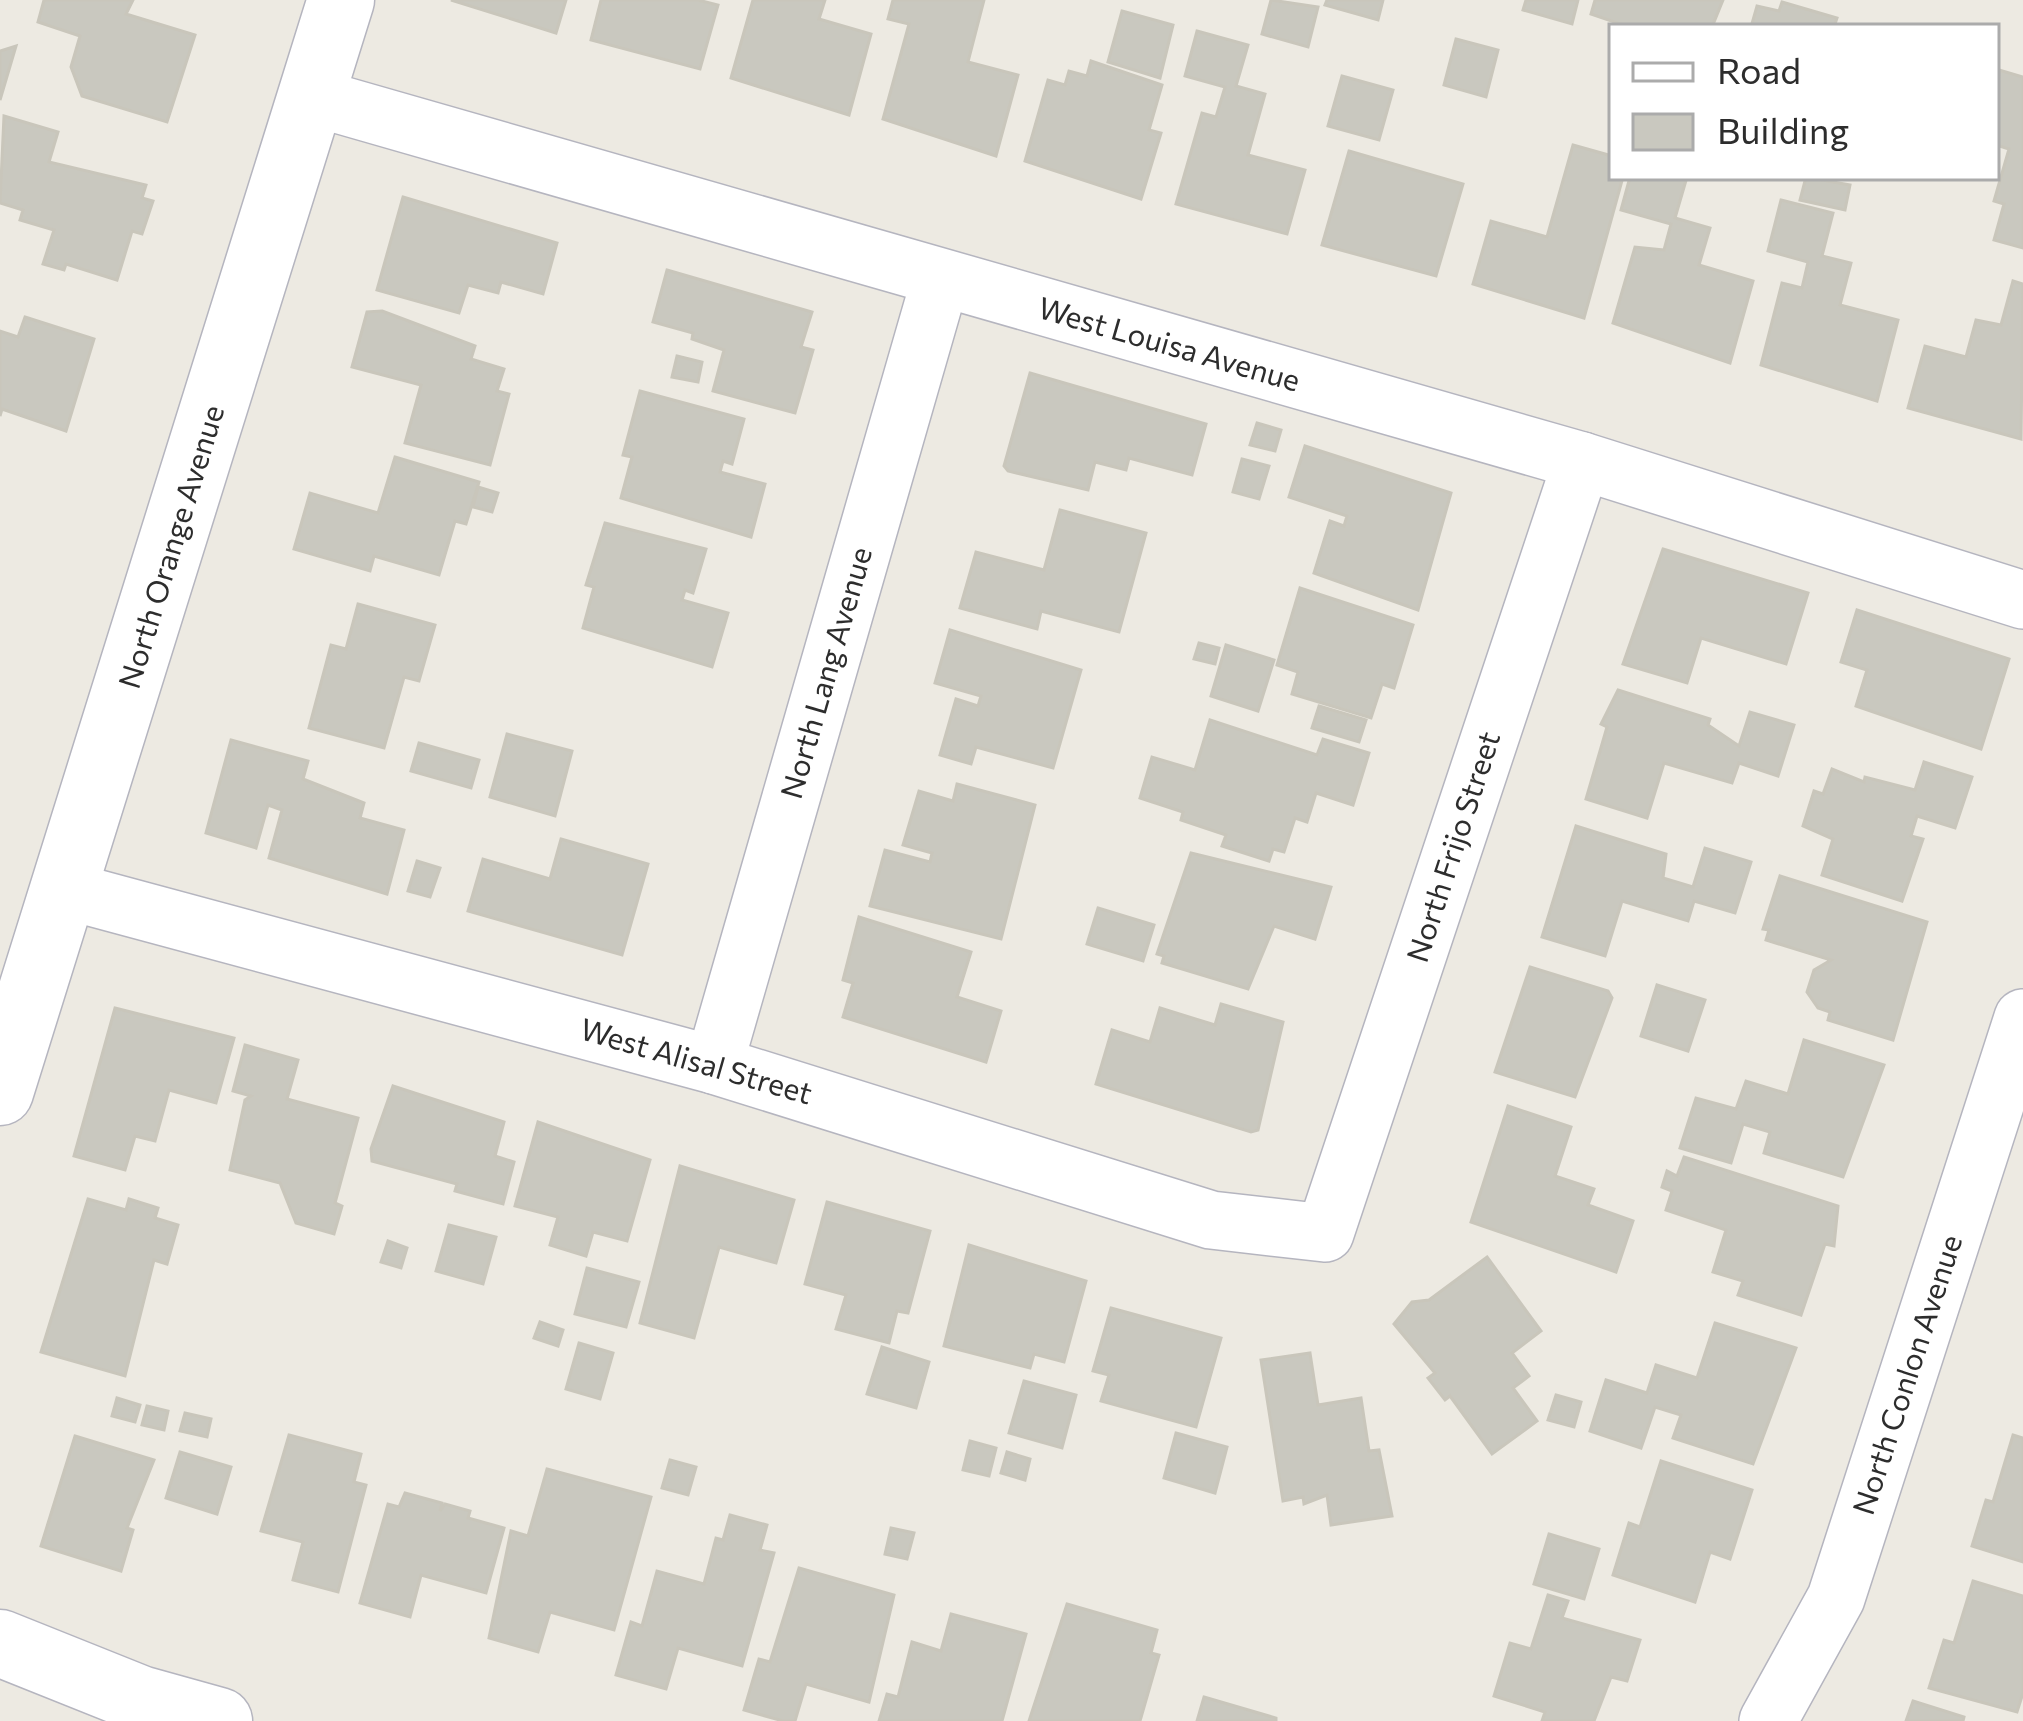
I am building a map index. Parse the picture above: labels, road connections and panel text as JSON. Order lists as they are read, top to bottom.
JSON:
{
  "streets": {
    "street": [
      "West Louisa Avenue",
      "North Orange Avenue",
      "North Lang Avenue",
      "North Frijo Street",
      "West Alisal Street",
      "North Conlon Avenue"
    ]
  },
  "crossings": [
    ["West Louisa Avenue", "North Orange Avenue"],
    ["West Louisa Avenue", "North Lang Avenue"],
    ["West Louisa Avenue", "North Frijo Street"],
    ["North Orange Avenue", "West Alisal Street"],
    ["North Lang Avenue", "West Alisal Street"],
    ["North Frijo Street", "West Alisal Street"]
  ],
  "legend": ["Road", "Building"]
}
